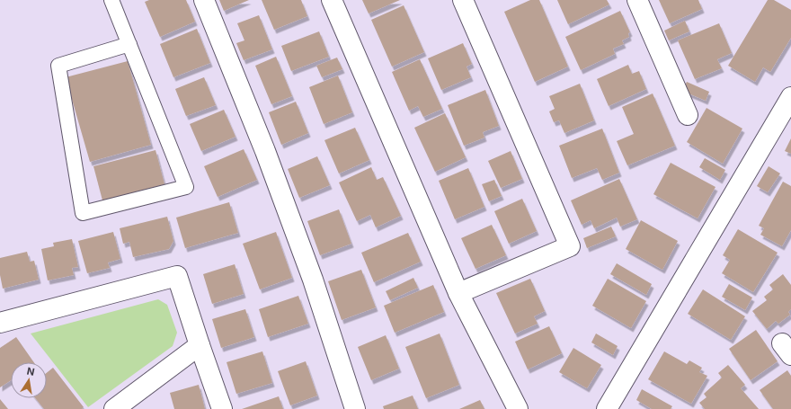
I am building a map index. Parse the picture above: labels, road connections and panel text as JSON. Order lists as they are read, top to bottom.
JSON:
{
  "north": "top"
}
